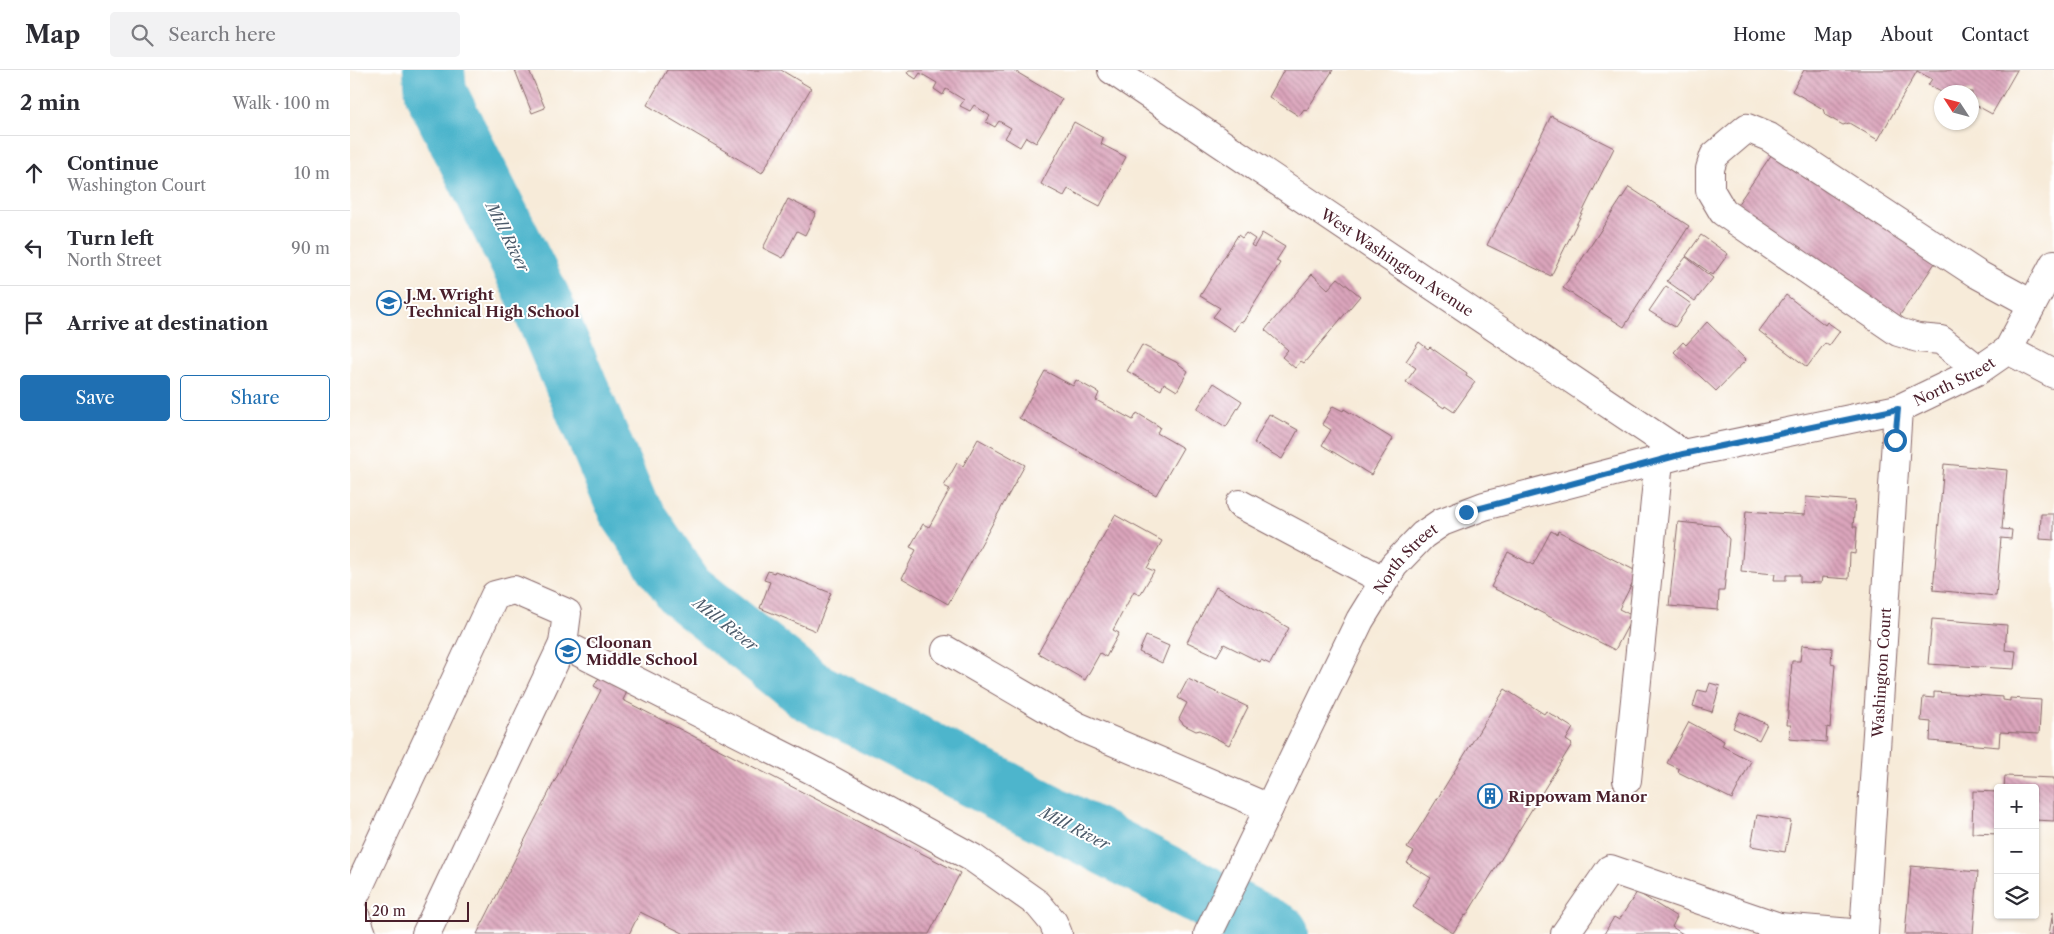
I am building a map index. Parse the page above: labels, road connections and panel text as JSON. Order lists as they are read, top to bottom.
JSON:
{
  "streets": {
    "street": ["West Washington Avenue", "North Street", "Washington Court"]
  },
  "crossings": [
    ["West Washington Avenue", "North Street"],
    ["North Street", "Washington Court"]
  ],
  "water": ["Mill River"],
  "places": {
    "school or university": ["J.M. Wright Technical High School", "Cloonan Middle School"],
    "building": ["Rippowam Manor"]
  },
  "scale_bar": "20 m",
  "north": "top left",
  "page": {
    "header": "Map",
    "search": "Search here",
    "nav": [
      "Home",
      "Map",
      "About",
      "Contact"
    ],
    "heading": ["2 min", "Walk · 100 m"],
    "list": [
      ["Continue", "Washington Court", "10 m"],
      ["Turn left", "North Street", "90 m"],
      "Arrive at destination"
    ],
    "buttons": ["Save", "Share"],
    "map_buttons": ["+", "−"],
    "scale": "20 m"
  }
}
